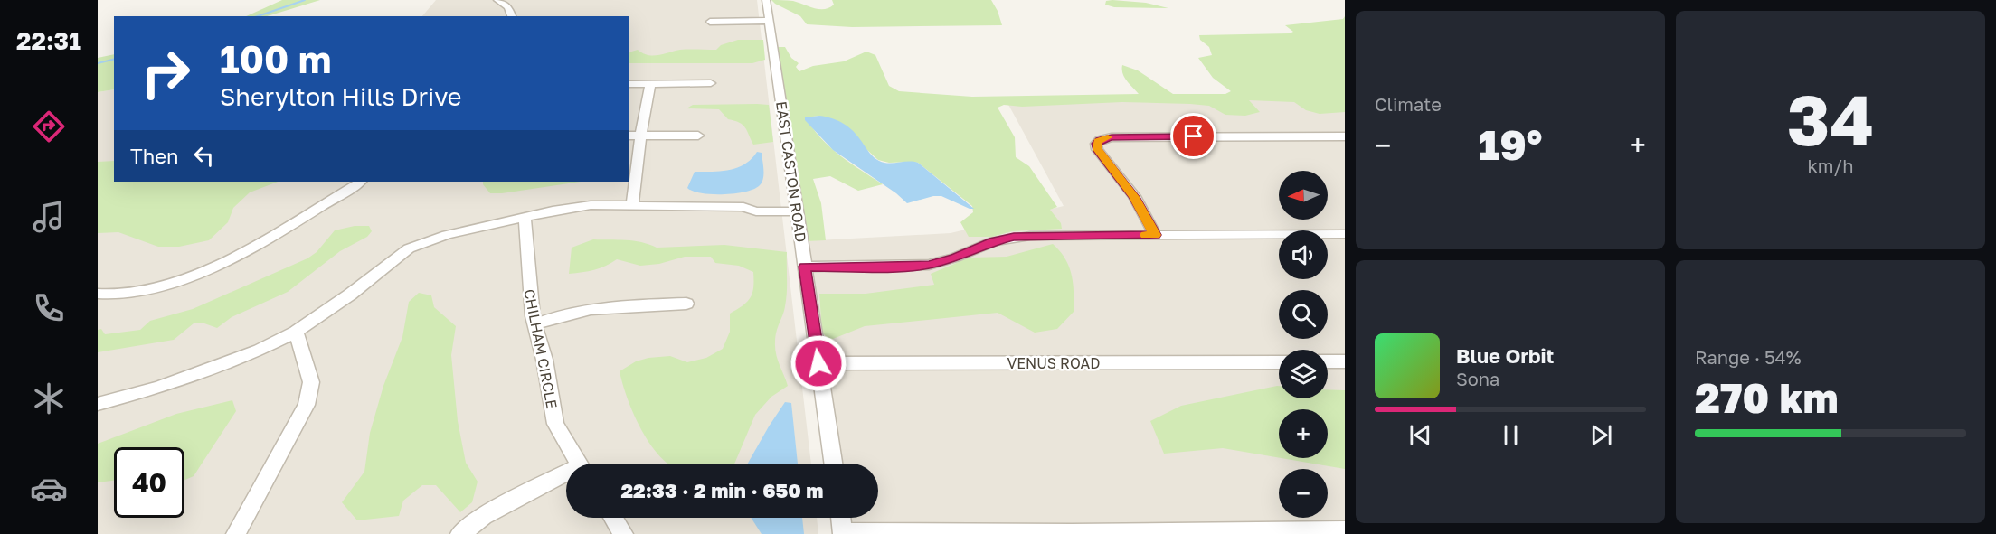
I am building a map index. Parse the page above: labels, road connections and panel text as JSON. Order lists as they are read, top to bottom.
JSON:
{
  "streets": {
    "street": ["EAST CASTON ROAD", "CHILHAM CIRCLE", "VENUS ROAD"]
  },
  "crossings": [
    ["EAST CASTON ROAD", "VENUS ROAD"]
  ],
  "north": "left",
  "page": {
    "tabs": "22:31",
    "tile": [
      "Climate",
      ["34", "km/h"],
      ["Range · 54%", "270 km"]
    ],
    "turn": ["100 m", "Sherylton Hills Drive"],
    "heat": ["−", "19°", "+"],
    "then": "Then",
    "map_buttons": ["+", "−"],
    "song": ["Blue Orbit", "Sona"],
    "limit": "40",
    "trip": "22:33 · 2 min · 650 m"
  }
}
